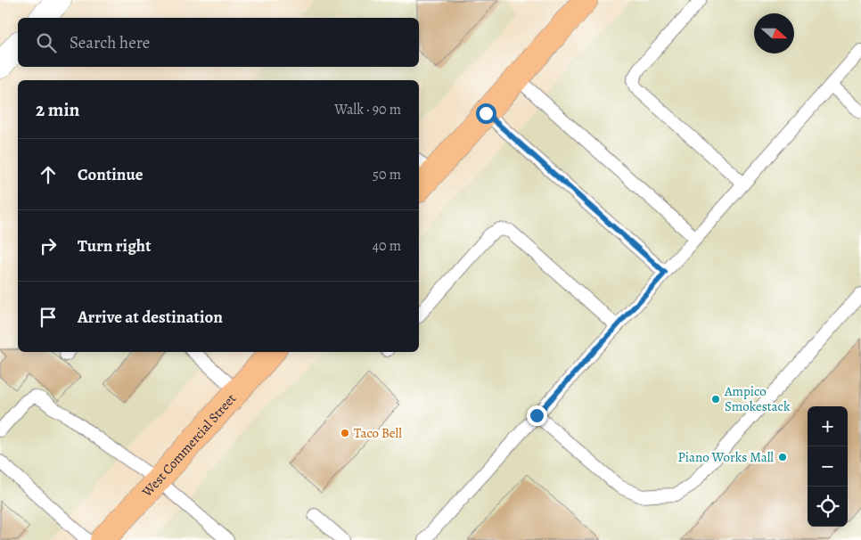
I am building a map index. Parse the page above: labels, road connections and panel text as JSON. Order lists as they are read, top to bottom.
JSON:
{
  "streets": {
    "main road": ["West Commercial Street"]
  },
  "places": ["Ampico Smokestack", "Taco Bell", "Piano Works Mall"],
  "north": "right",
  "page": {
    "search": "Search here",
    "heading": ["2 min", "Walk · 90 m"],
    "list": [
      ["Continue", "50 m"],
      ["Turn right", "40 m"],
      "Arrive at destination"
    ],
    "map_buttons": ["+", "−"]
  }
}
